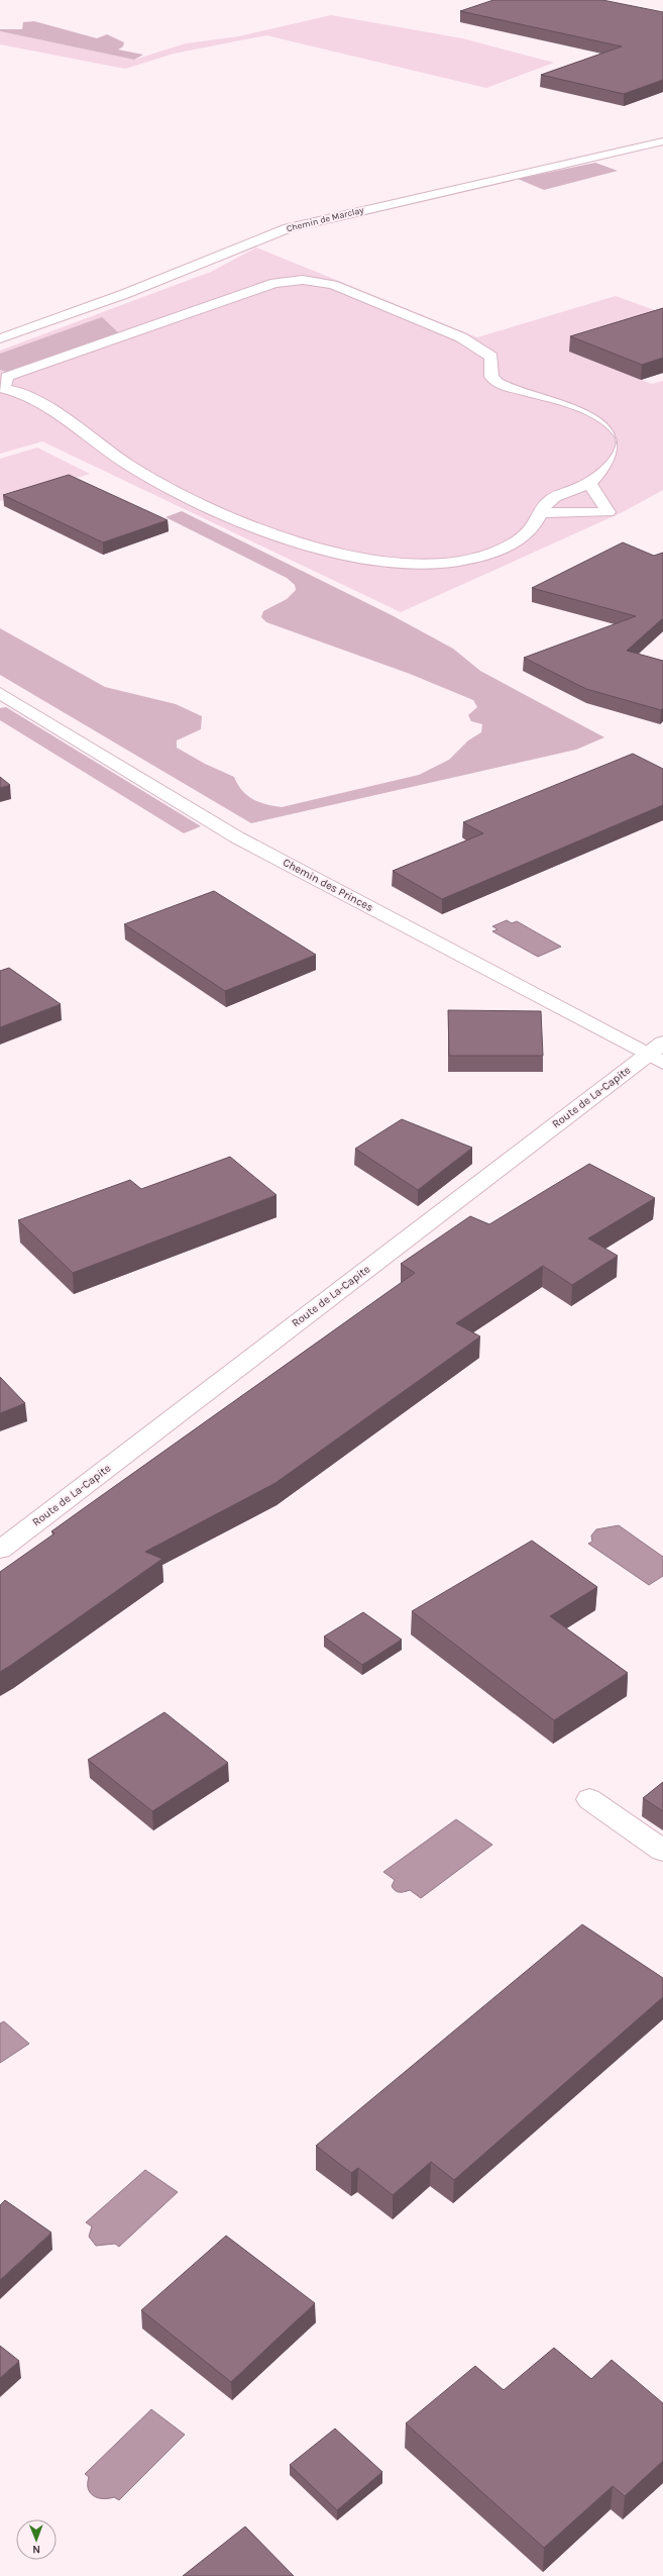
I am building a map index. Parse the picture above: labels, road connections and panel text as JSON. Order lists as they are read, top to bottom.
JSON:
{
  "streets": {
    "street": ["Chemin de Marclay", "Chemin des Princes", "Route de La-Capite"]
  },
  "crossings": [
    ["Chemin des Princes", "Route de La-Capite"]
  ],
  "north": "bottom"
}
